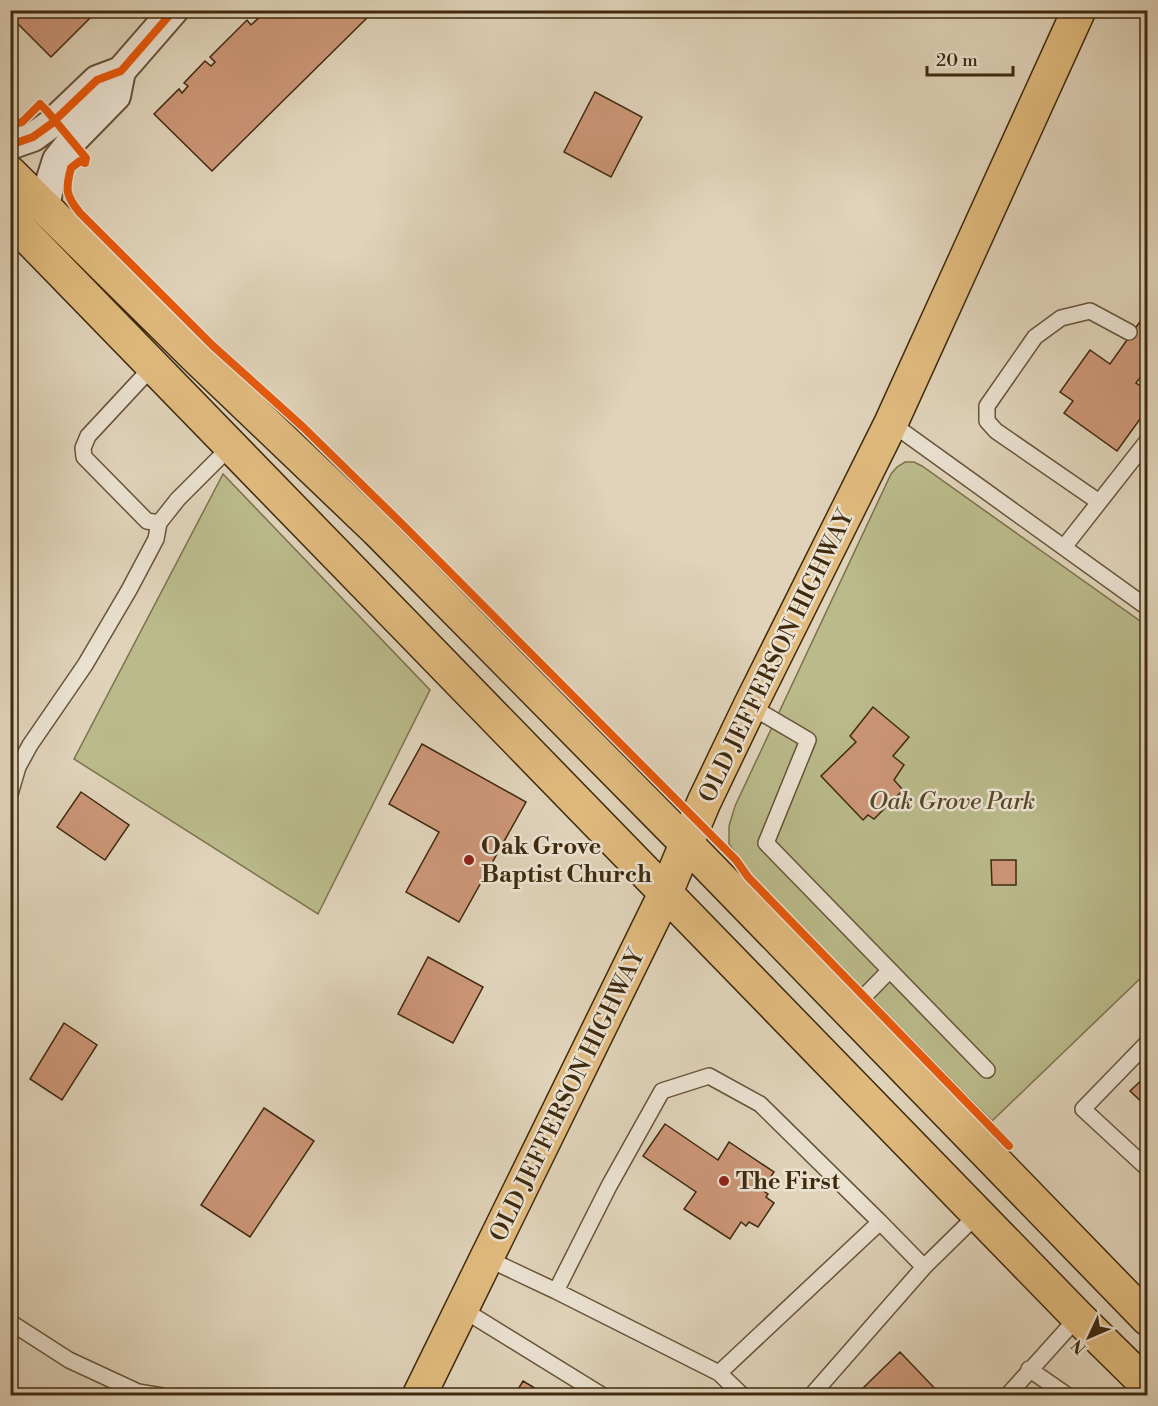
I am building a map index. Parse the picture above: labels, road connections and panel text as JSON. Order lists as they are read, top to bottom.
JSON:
{
  "streets": {
    "main road": ["OLD JEFFERSON HIGHWAY"]
  },
  "parks": ["Oak Grove Park"],
  "places": ["Oak Grove Baptist Church", "The First"],
  "scale_bar": "20 m",
  "north": "bottom left"
}
